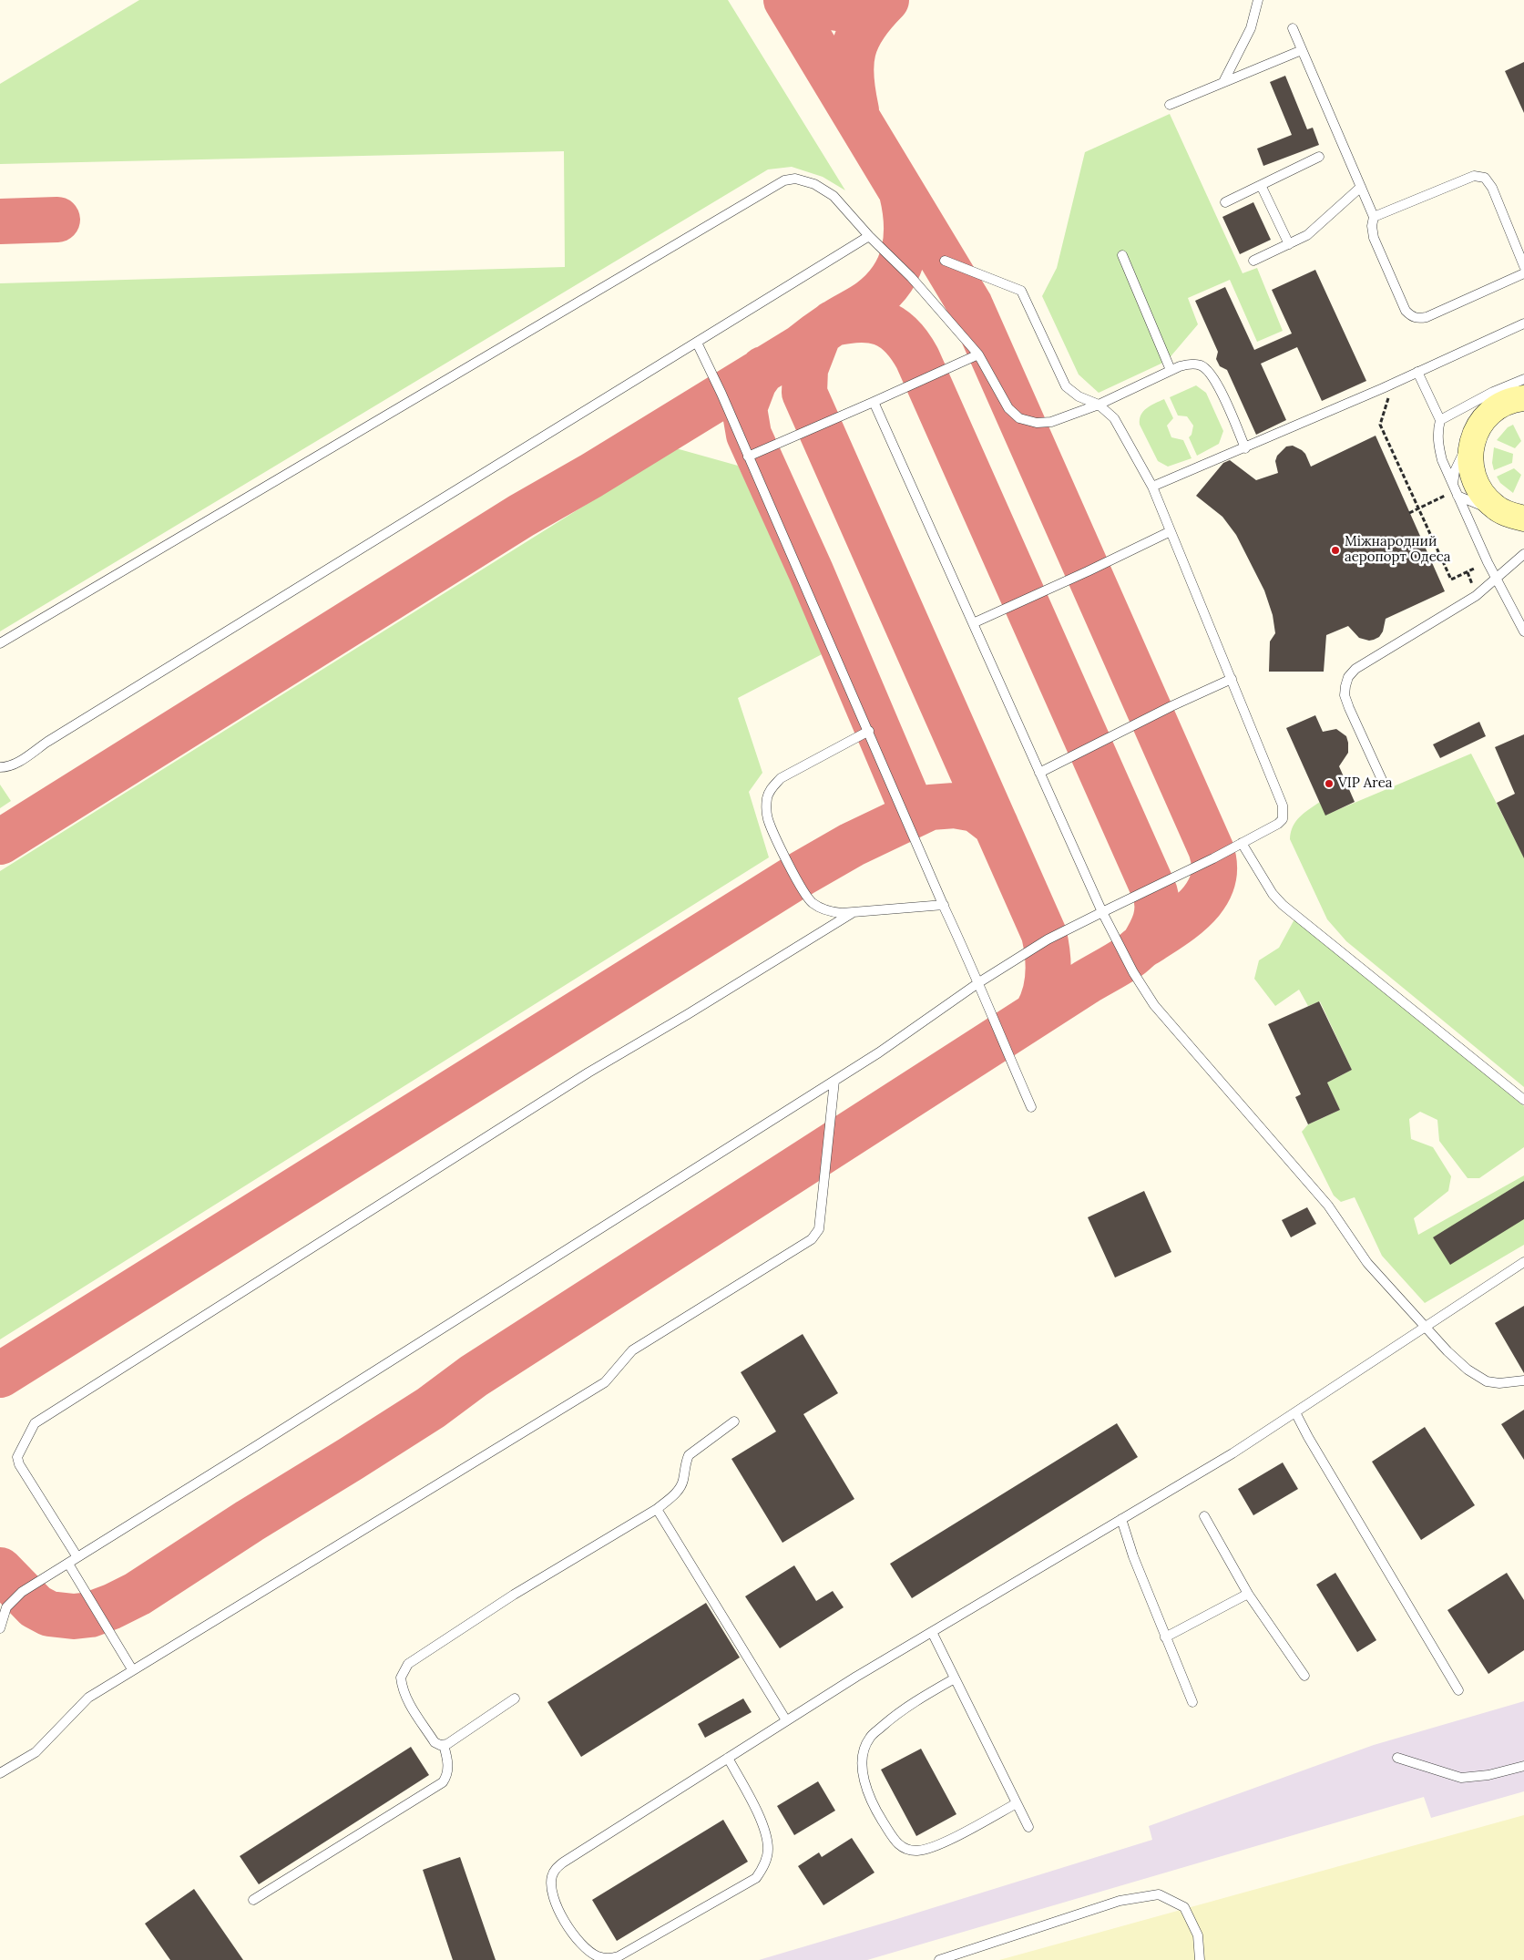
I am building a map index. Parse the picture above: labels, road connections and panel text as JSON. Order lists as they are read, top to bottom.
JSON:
{
  "places": ["Міжнародний аеропорт Одеса", "VIP Area"]
}
